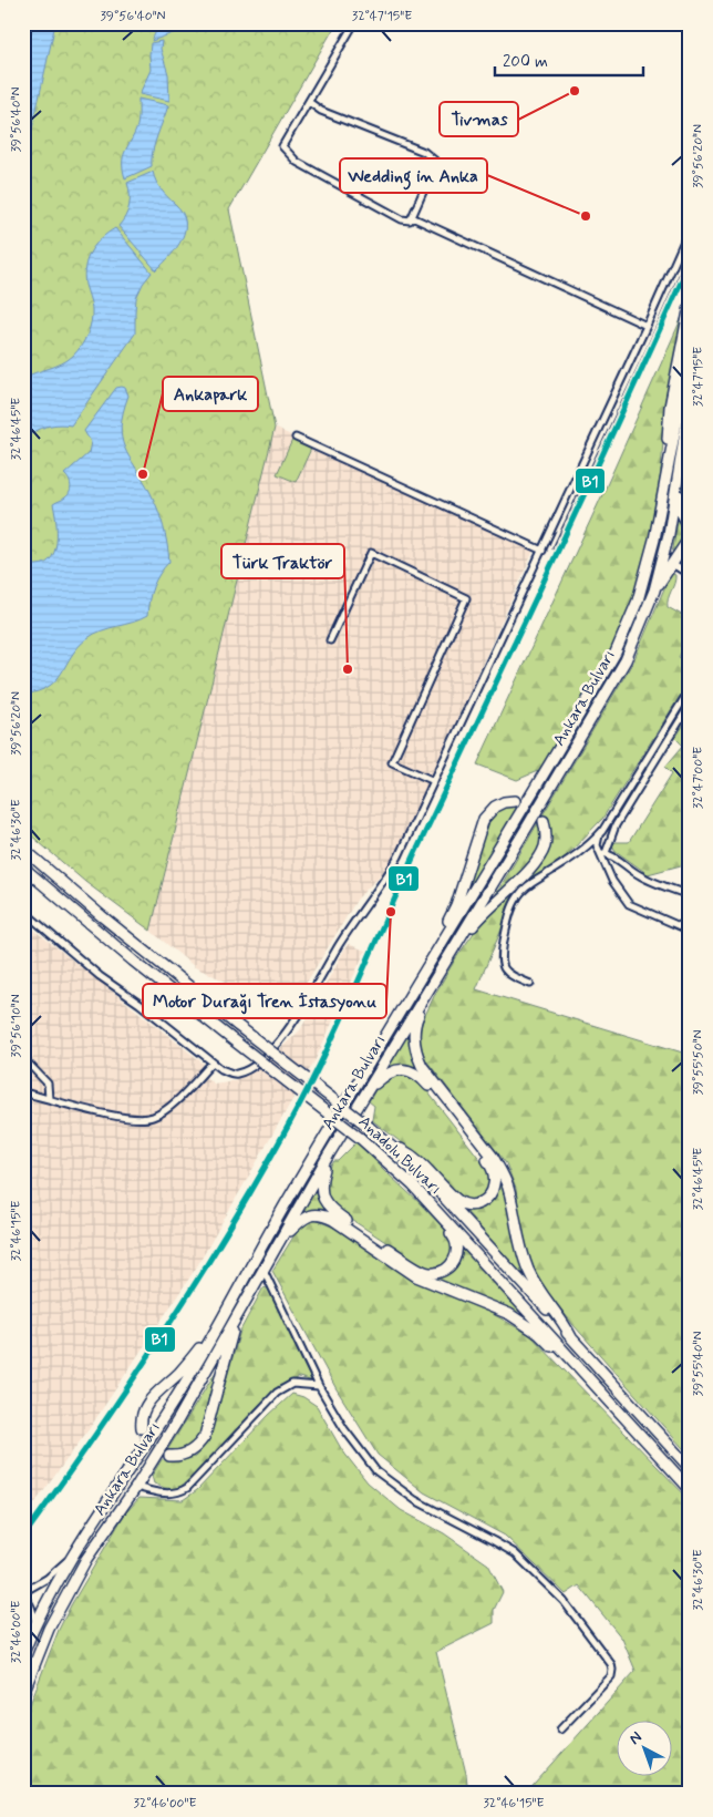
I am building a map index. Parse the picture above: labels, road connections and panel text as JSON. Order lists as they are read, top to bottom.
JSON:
{
  "streets": {
    "main road": ["Ankara Bulvarı", "Anadolu Bulvarı"]
  },
  "places": [
    "Tivmas",
    "Wedding in Anka",
    "Ankapark",
    "Türk Traktör",
    "Motor Durağı Tren İstasyonu"
  ],
  "lines": ["transit line B1"],
  "scale_bar": "200 m",
  "north": "top left",
  "coordinates": [
    "39°56'40\"N",
    "32°47'15\"E",
    "39°56'20\"N",
    "32°46'45\"E",
    "32°47'00\"E",
    "32°46'30\"E",
    "39°56'10\"N",
    "39°55'50\"N",
    "32°46'15\"E",
    "39°55'40\"N",
    "32°46'00\"E"
  ]
}
